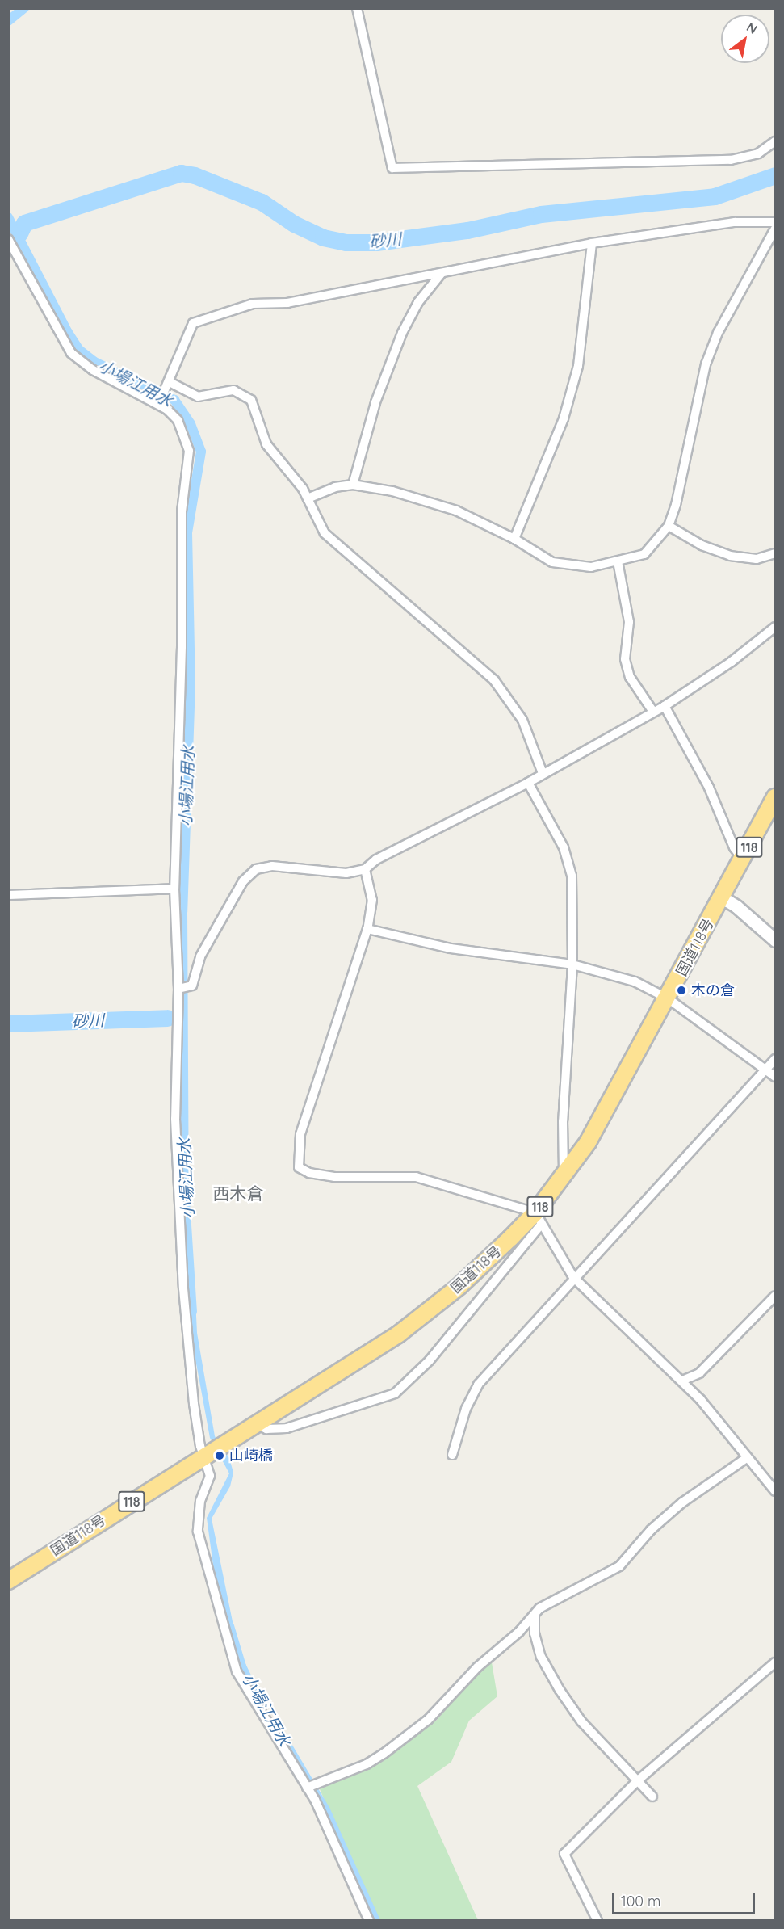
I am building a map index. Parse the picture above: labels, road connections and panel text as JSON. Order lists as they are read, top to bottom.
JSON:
{
  "streets": {
    "highway": ["118", "国道118号"]
  },
  "districts": ["西木倉"],
  "water": ["砂川", "小場江用水"],
  "places": ["木の倉", "山崎橋"],
  "scale_bar": "100 m",
  "north": "top right"
}
